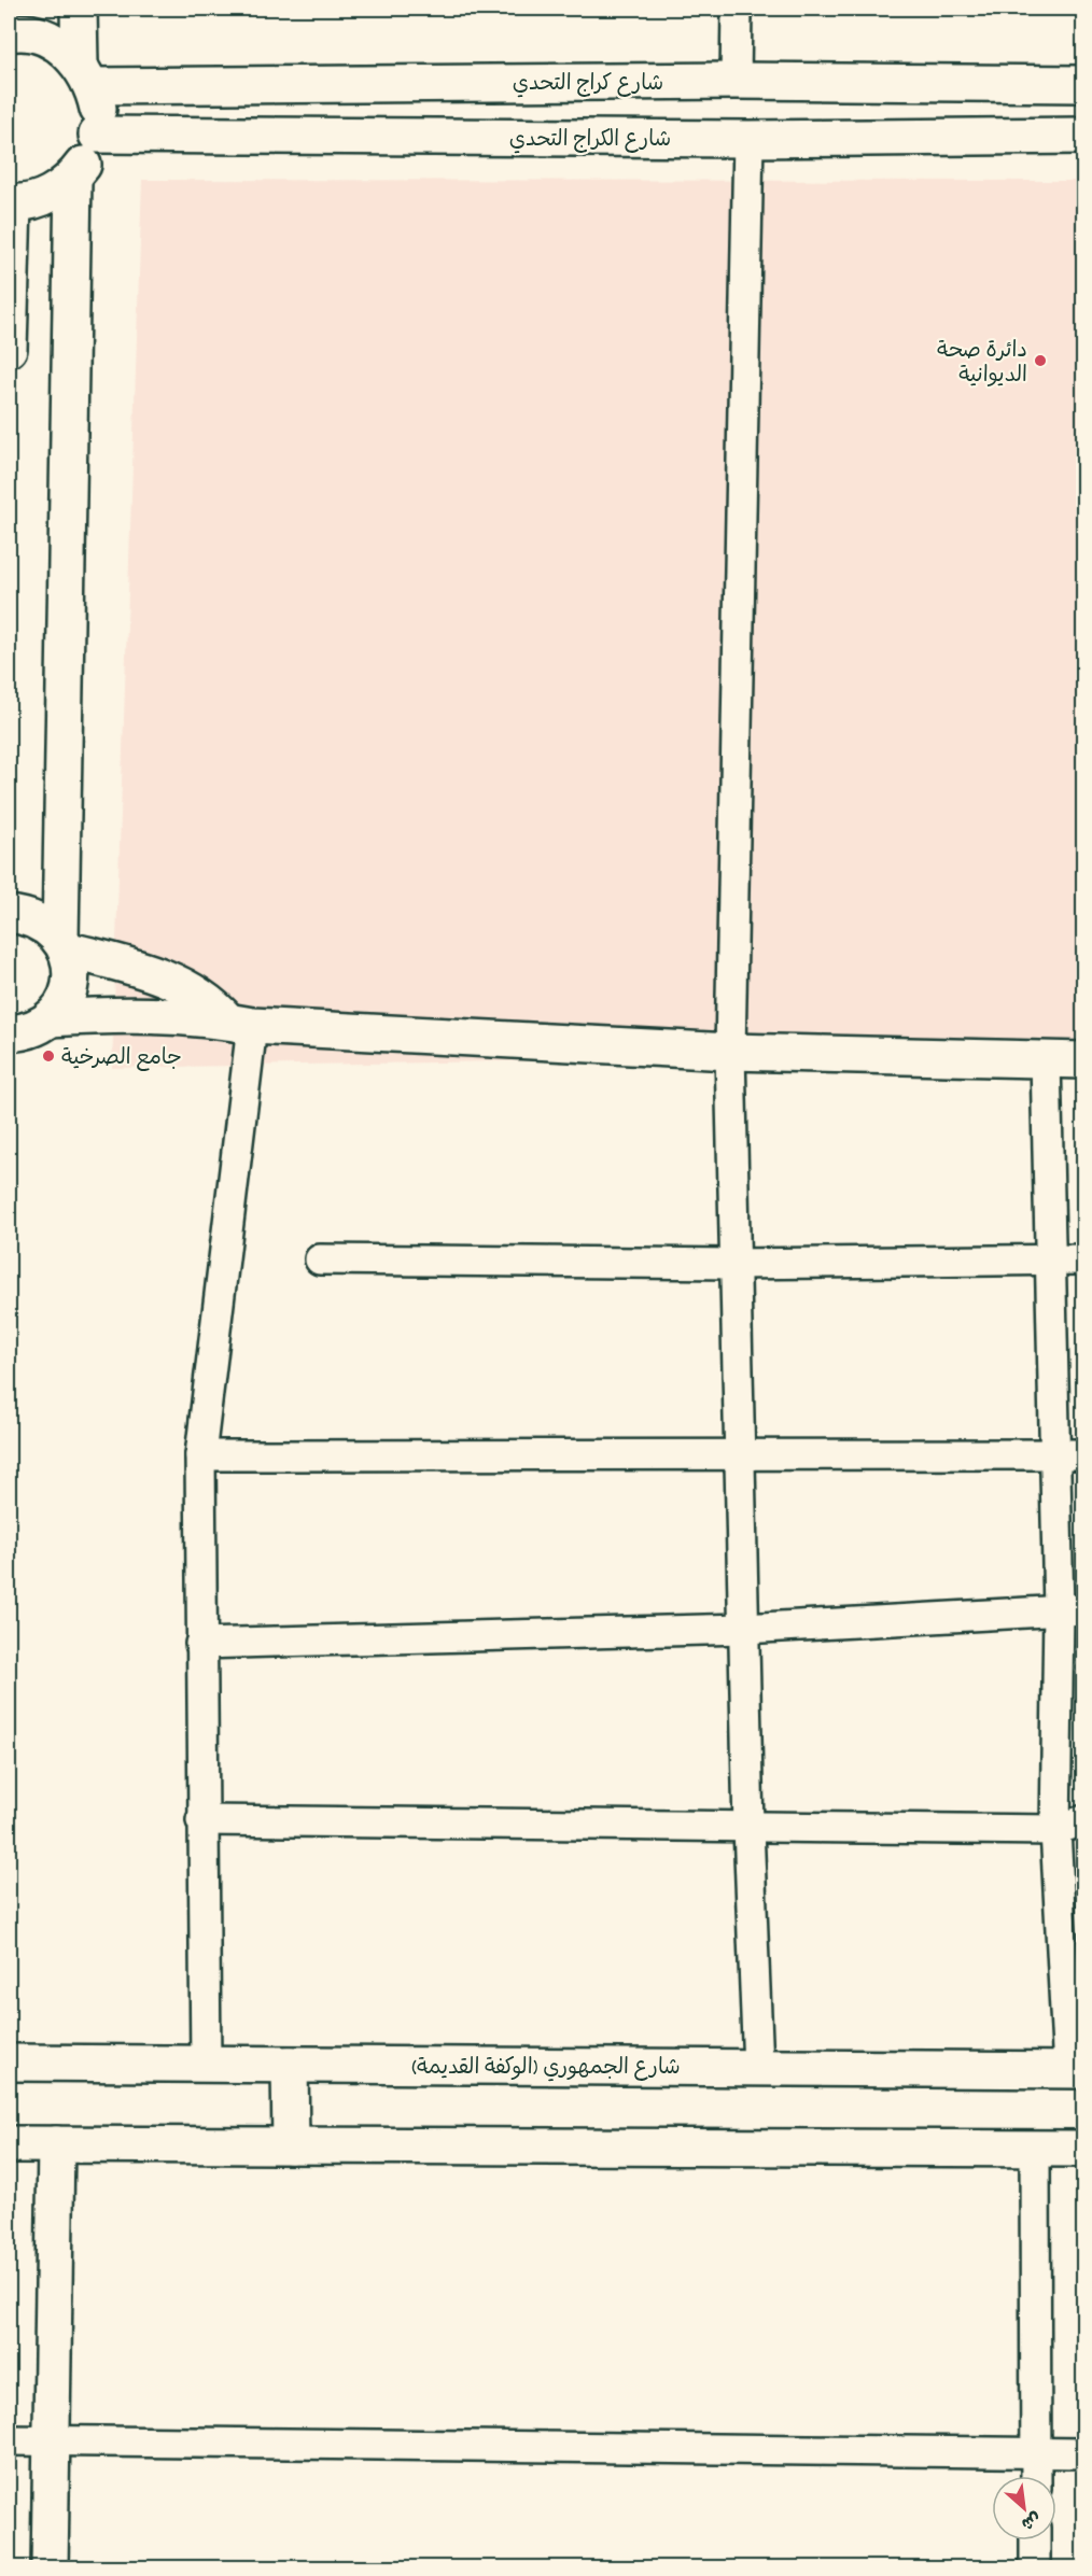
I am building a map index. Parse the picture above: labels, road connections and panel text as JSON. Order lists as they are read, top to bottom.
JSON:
{
  "streets": {
    "main road": ["شارع كراج التحدي", "شارع الكراج التحدي", "شارع الجمهوري (الوكفة القديمة)"]
  },
  "places": ["دائرة صحة الديوانية", "جامع الصرخية"],
  "north": "bottom right"
}
